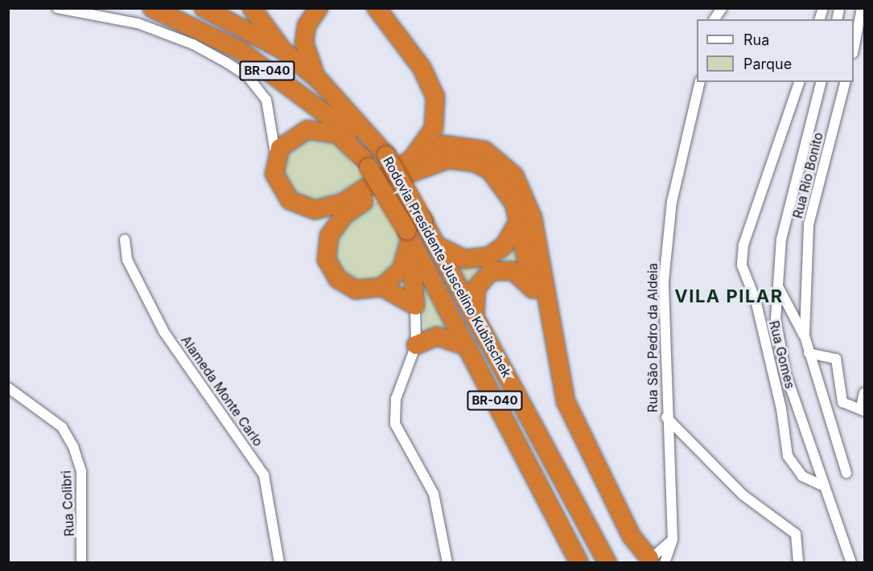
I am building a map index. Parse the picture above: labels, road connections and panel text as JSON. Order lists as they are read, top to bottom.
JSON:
{
  "streets": {
    "highway": ["BR-040", "Rodovia Presidente Juscelino Kubitschek"],
    "street": [
      "Rua Rio Bonito",
      "Rua São Pedro da Aldeia",
      "Rua Gomes",
      "Alameda Monte Carlo",
      "Rua Colibri"
    ]
  },
  "districts": ["VILA PILAR"],
  "legend": ["Rua", "Parque"]
}
